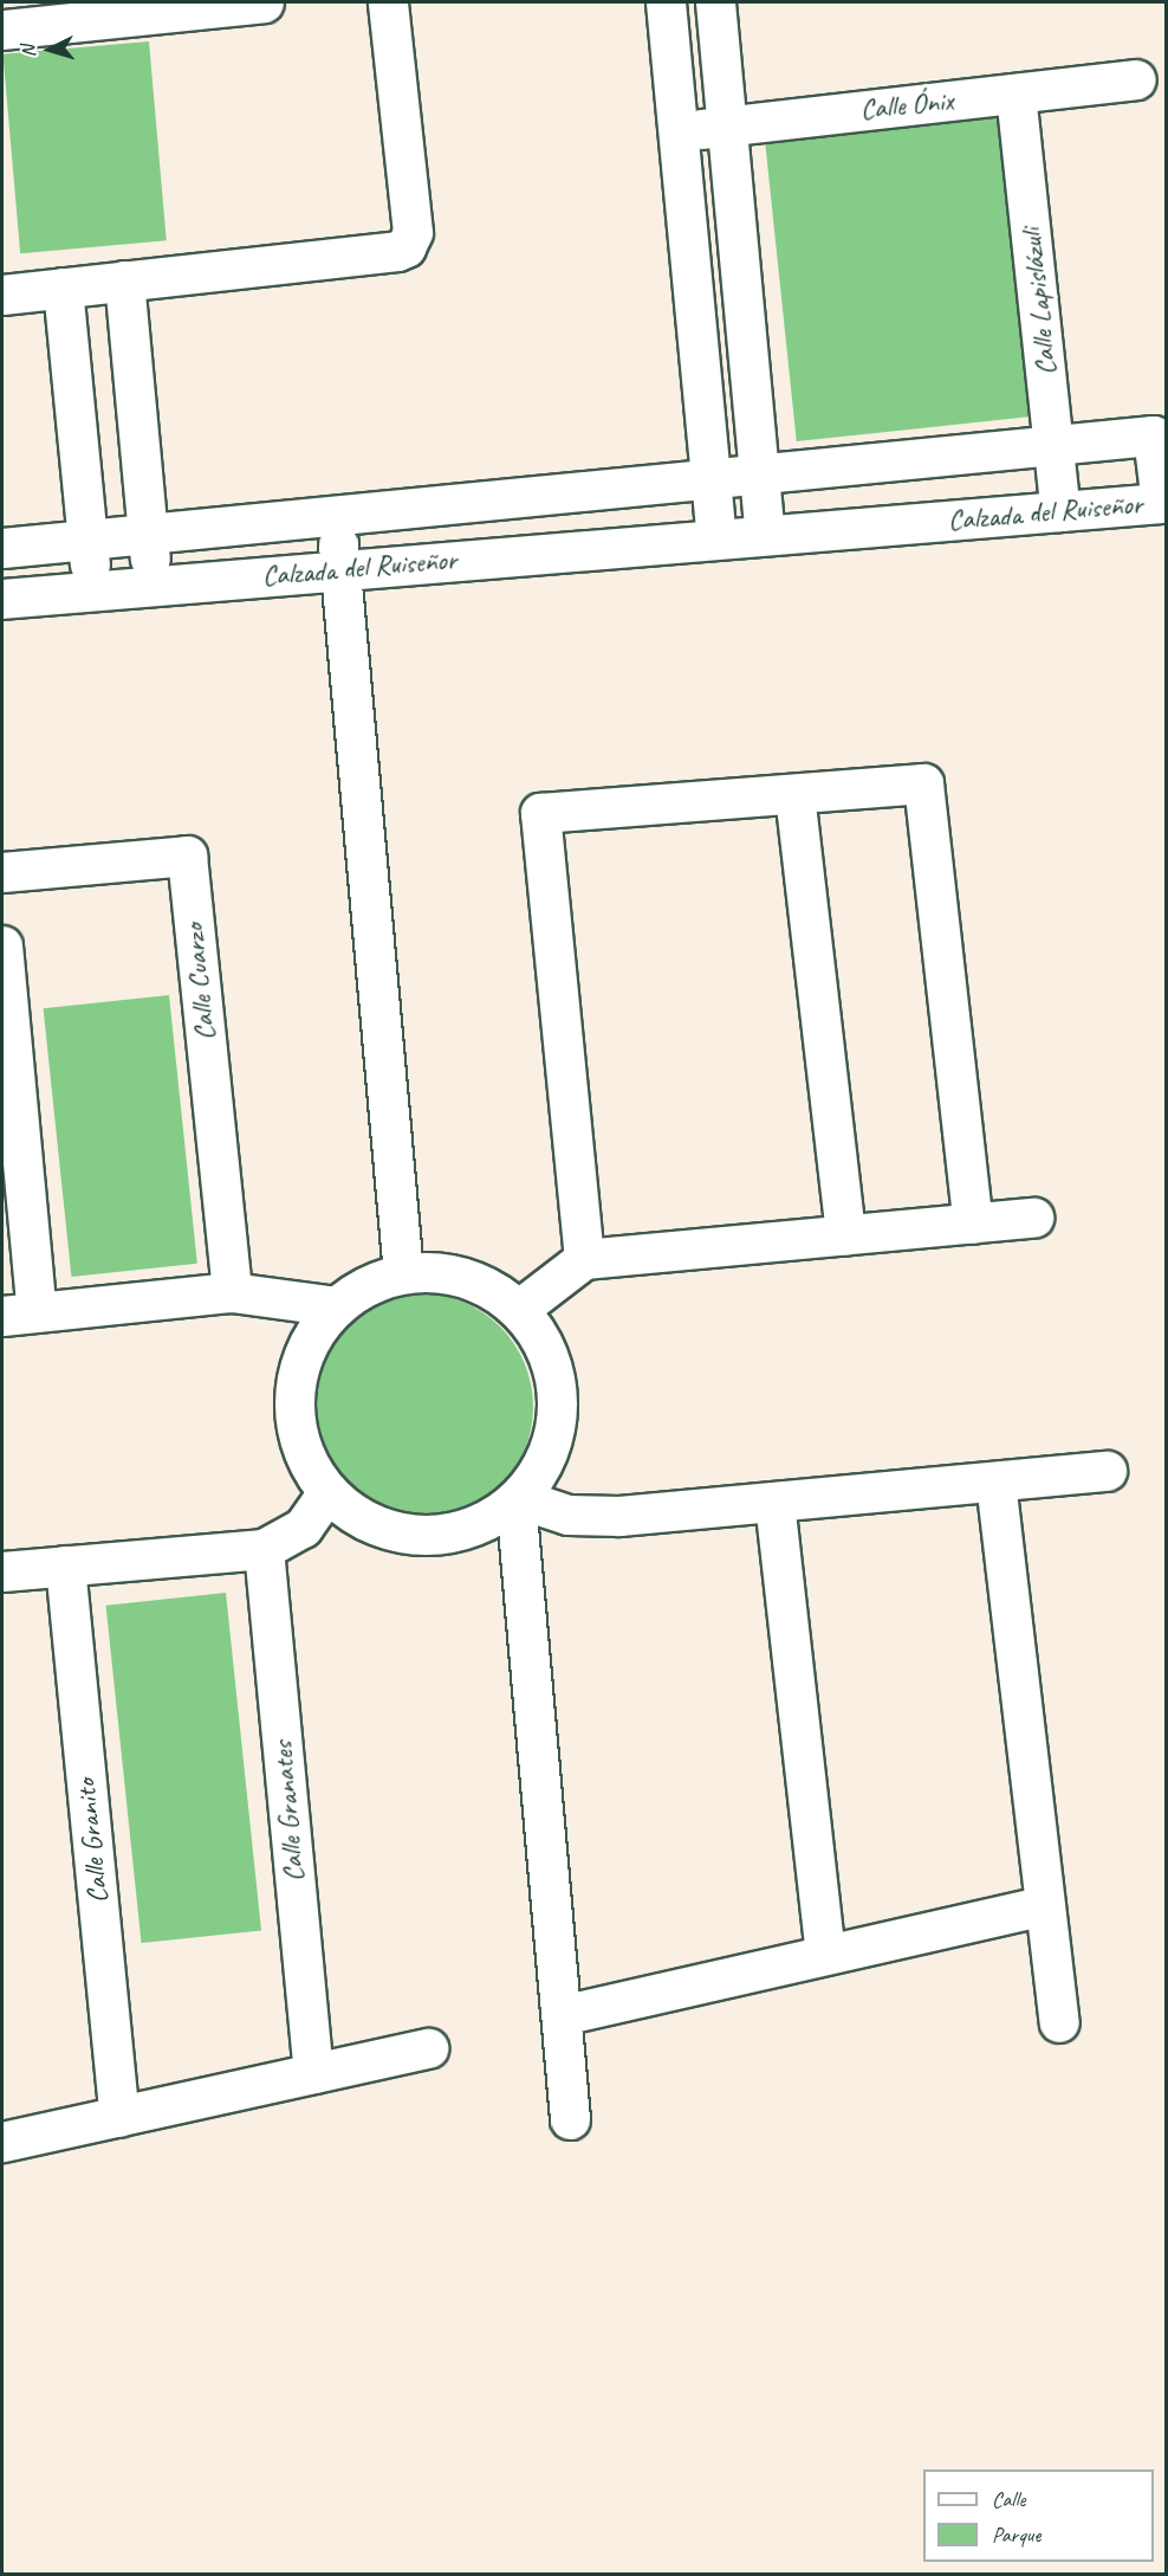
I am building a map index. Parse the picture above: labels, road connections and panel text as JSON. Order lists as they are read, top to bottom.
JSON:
{
  "streets": {
    "street": [
      "Calle Ónix",
      "Calle Lapislázuli",
      "Calzada del Ruiseñor",
      "Calle Cuarzo",
      "Calle Granates",
      "Calle Granito"
    ]
  },
  "crossings": [
    ["Calle Ónix", "Calle Lapislázuli"],
    ["Calle Lapislázuli", "Calzada del Ruiseñor"]
  ],
  "legend": ["Calle", "Parque"],
  "north": "left"
}
